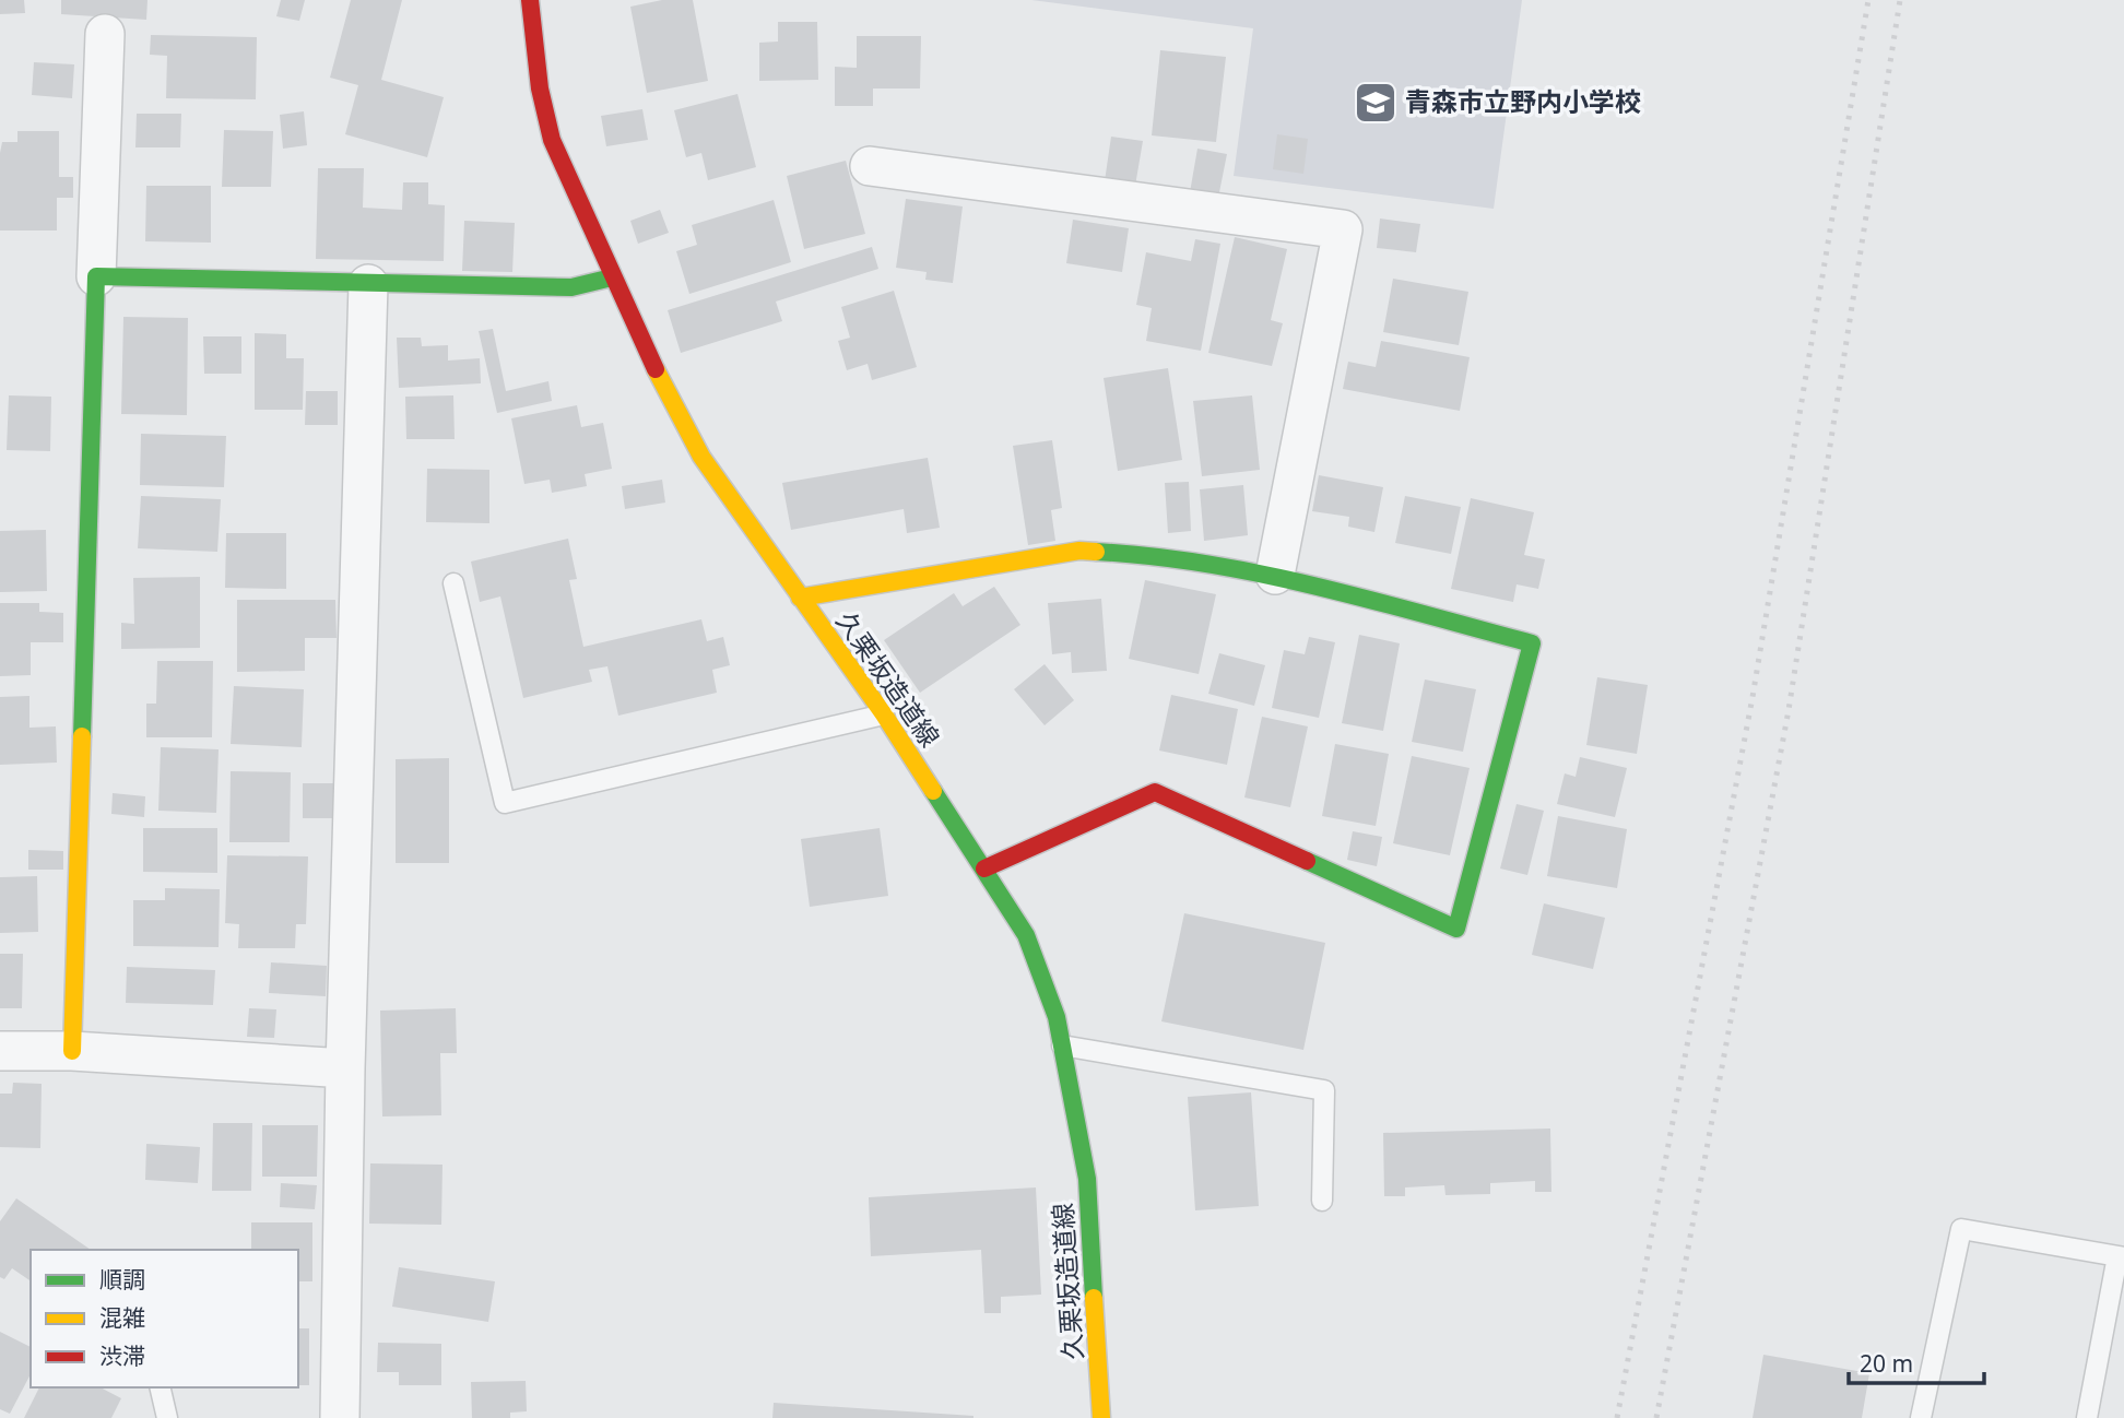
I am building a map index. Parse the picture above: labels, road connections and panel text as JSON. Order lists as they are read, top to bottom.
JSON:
{
  "streets": {
    "street": ["久栗坂造道線"]
  },
  "places": {
    "school or university": ["青森市立野内小学校"]
  },
  "legend": ["順調", "混雑", "渋滞"],
  "scale_bar": "20 m"
}
